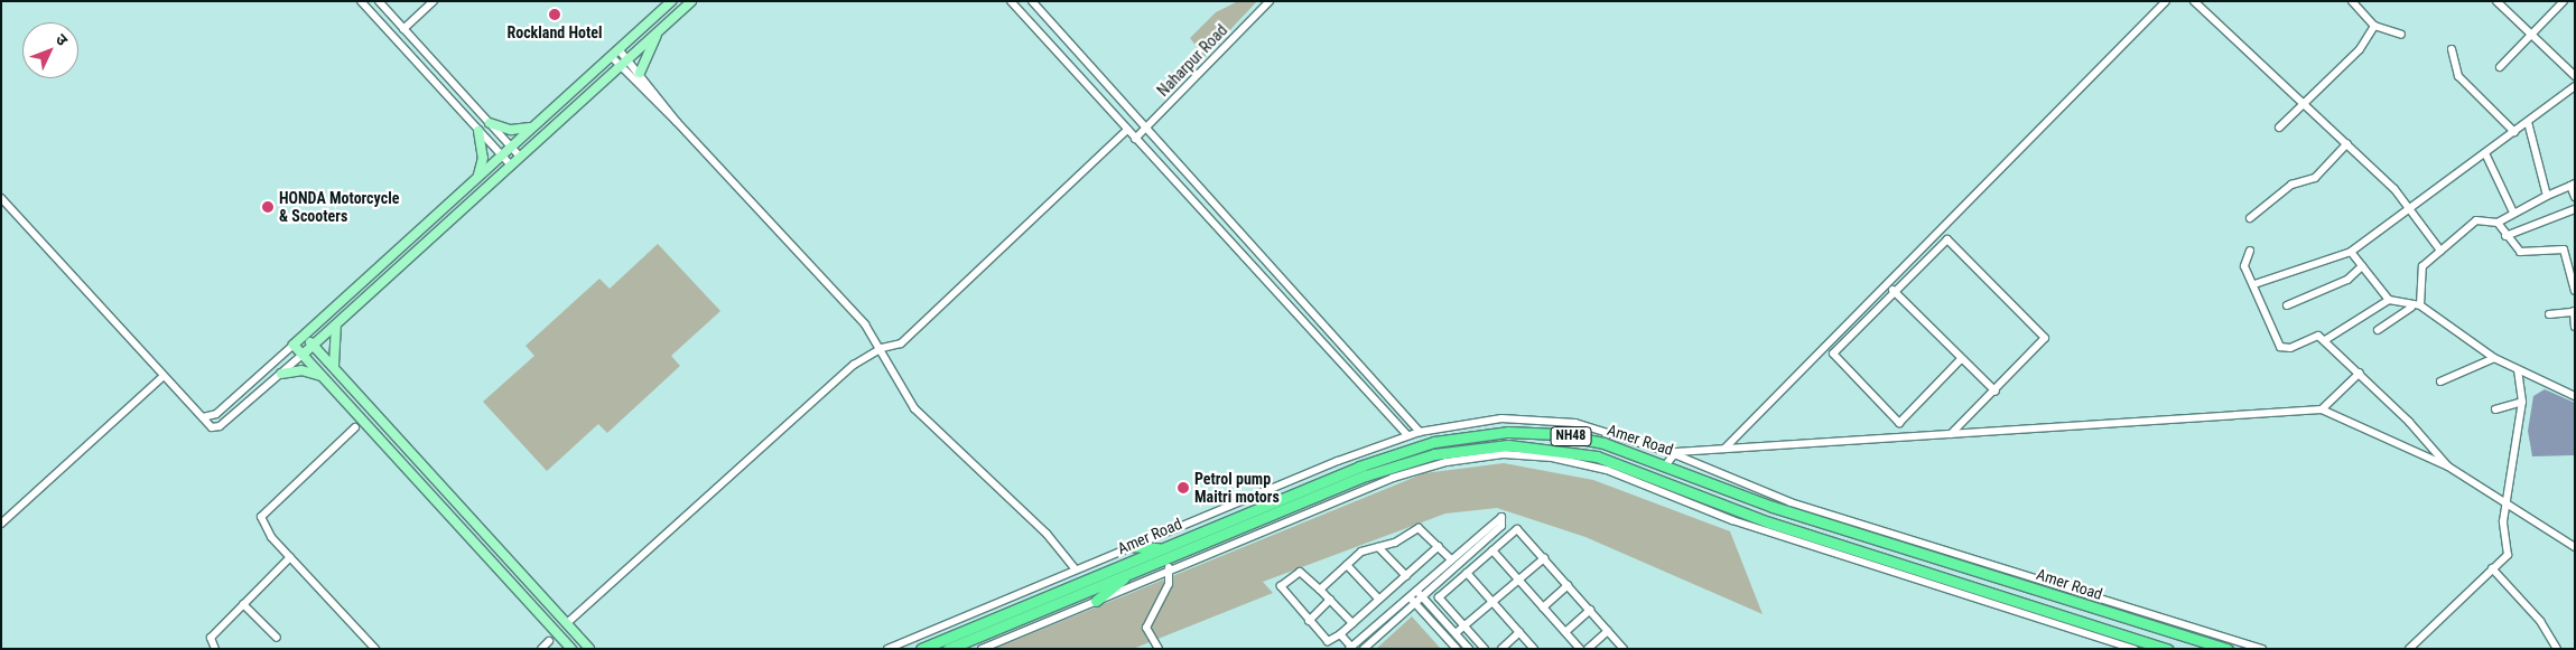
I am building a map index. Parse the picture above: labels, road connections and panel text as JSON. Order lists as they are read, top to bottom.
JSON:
{
  "streets": {
    "highway": ["NH48", "Amer Road"],
    "street": ["Naharpur Road"]
  },
  "places": ["Rockland Hotel", "HONDA Motorcycle & Scooters", "Petrol pump Maitri motors"],
  "north": "top right"
}
